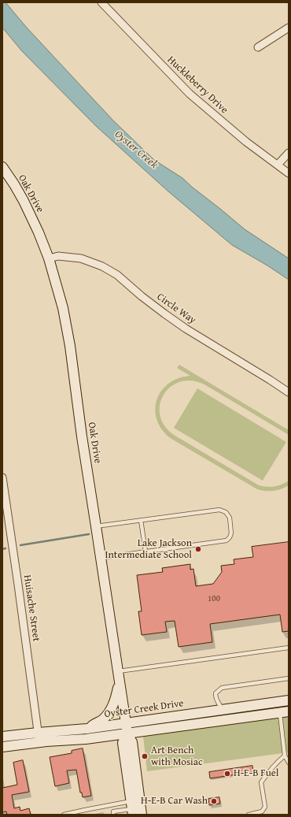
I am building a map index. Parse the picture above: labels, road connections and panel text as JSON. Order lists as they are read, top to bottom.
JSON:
{
  "streets": {
    "main road": ["Oak Drive", "Oyster Creek Drive"],
    "street": ["Huckleberry Drive", "Circle Way", "Huisache Street"]
  },
  "crossings": [
    ["Oak Drive", "Circle Way"],
    ["Oak Drive", "Oyster Creek Drive"],
    ["Huisache Street", "Oyster Creek Drive"]
  ],
  "water": ["Oyster Creek"],
  "places": [
    "Lake Jackson Intermediate School",
    "Art Bench with Mosiac",
    "H-E-B Fuel",
    "H-E-B Car Wash"
  ],
  "house_numbers": ["100"]
}
